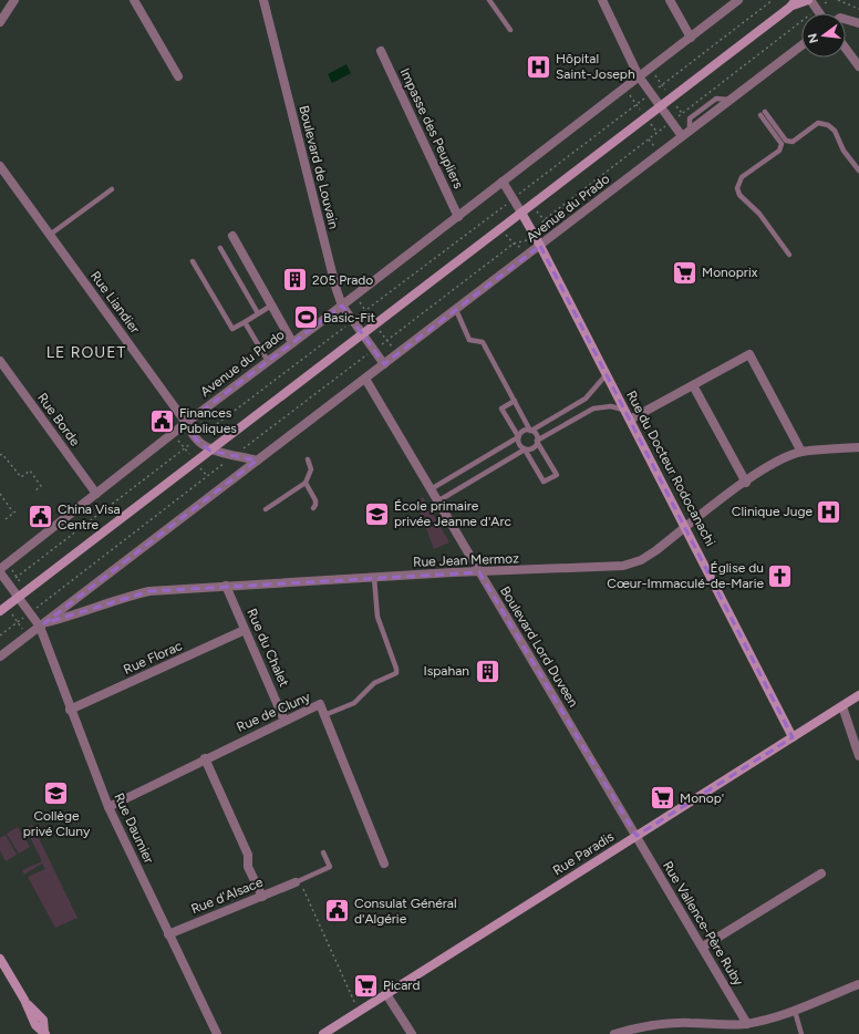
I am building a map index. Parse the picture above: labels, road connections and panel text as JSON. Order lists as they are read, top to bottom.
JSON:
{
  "streets": {
    "street": [
      "Impasse des Peupliers",
      "Boulevard de Louvain",
      "Avenue du Prado",
      "Rue Liandier",
      "Rue Borde",
      "Rue du Docteur Rodocanachi",
      "Rue Jean Mermoz",
      "Boulevard Lord Duveen",
      "Rue du Chalet",
      "Rue Florac",
      "Rue de Cluny",
      "Rue Daumier",
      "Rue Paradis",
      "Rue d'Alsace",
      "Rue Vallence-Père Ruby"
    ]
  },
  "crossings": [
    ["Impasse des Peupliers", "Avenue du Prado"],
    ["Boulevard de Louvain", "Avenue du Prado"],
    ["Avenue du Prado", "Rue Liandier"],
    ["Avenue du Prado", "Rue Borde"],
    ["Avenue du Prado", "Rue du Docteur Rodocanachi"],
    ["Avenue du Prado", "Rue Jean Mermoz"],
    ["Avenue du Prado", "Boulevard Lord Duveen"],
    ["Avenue du Prado", "Rue Daumier"],
    ["Rue du Docteur Rodocanachi", "Rue Jean Mermoz"],
    ["Rue du Docteur Rodocanachi", "Rue Paradis"],
    ["Rue Jean Mermoz", "Boulevard Lord Duveen"],
    ["Rue Jean Mermoz", "Rue du Chalet"],
    ["Rue Jean Mermoz", "Rue Daumier"],
    ["Boulevard Lord Duveen", "Rue Paradis"],
    ["Boulevard Lord Duveen", "Rue Vallence-Père Ruby"],
    ["Rue du Chalet", "Rue Florac"],
    ["Rue du Chalet", "Rue de Cluny"],
    ["Rue Florac", "Rue Daumier"],
    ["Rue de Cluny", "Rue Daumier"],
    ["Rue Daumier", "Rue d'Alsace"],
    ["Rue Paradis", "Rue Vallence-Père Ruby"]
  ],
  "districts": ["LE ROUET"],
  "places": {
    "hospital": ["Hôpital Saint-Joseph", "Clinique Juge"],
    "supermarket": ["Monoprix", "Monop'", "Picard"],
    "building": ["205 Prado", "Ispahan"],
    "sports": ["Basic-Fit"],
    "public building": ["Finances Publiques", "China Visa Centre", "Consulat Général d'Algérie"],
    "school or university": ["École primaire privée Jeanne d'Arc", "Collège privé Cluny"],
    "church": ["Église du Cœur-Immaculé-de-Marie"]
  },
  "north": "left"
}
